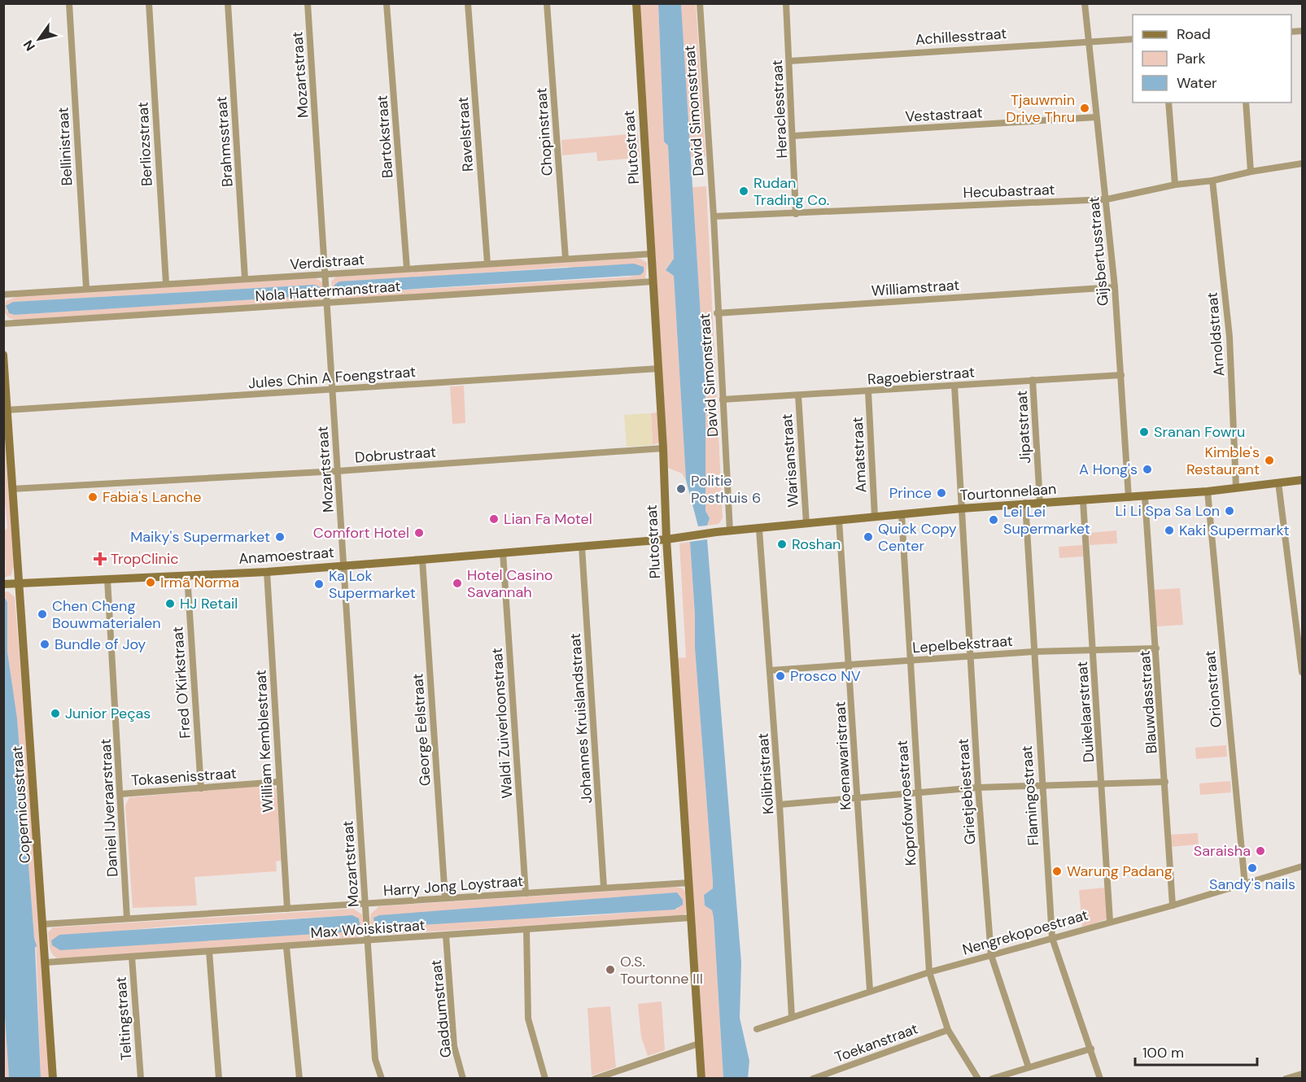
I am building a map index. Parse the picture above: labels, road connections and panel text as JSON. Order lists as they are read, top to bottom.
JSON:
{
  "streets": {
    "street": [
      "Achillesstraat",
      "Mozartstraat",
      "Heraclesstraat",
      "David Simonsstraat",
      "Vestastraat",
      "Chopinstraat",
      "Ravelstraat",
      "Bartokstraat",
      "Brahmsstraat",
      "Berliozstraat",
      "Bellinistraat",
      "Plutostraat",
      "Hecubastraat",
      "Gijsbertusstraat",
      "Verdistraat",
      "Williamstraat",
      "Nola Hattermanstraat",
      "Arnoldstraat",
      "David Simonstraat",
      "Ragoebierstraat",
      "Jules Chin A Foengstraat",
      "Jipatstraat",
      "Dobrustraat",
      "Amatstraat",
      "Warisanstraat",
      "Tourtonnelaan",
      "Anamoestraat",
      "Lepelbekstraat",
      "Fred O'Kirkstraat",
      "Orionstraat",
      "Blauwdasstraat",
      "Duikelaarstraat",
      "Johannes Kruislandstraat",
      "Waldi Zuiverloonstraat",
      "George Eelstraat",
      "William Kemblestraat",
      "Koenawaristraat",
      "Kolibristraat",
      "Tokasenisstraat",
      "Grietjebiestraat",
      "Flamingostraat",
      "Koprofowroestraat",
      "Copernicusstraat",
      "Daniel IJveraarstraat",
      "Harry Jong Loystraat",
      "Max Woiskistraat",
      "Nengrekopoestraat",
      "Gaddumstraat",
      "Teltingstraat",
      "Toekanstraat"
    ]
  },
  "crossings": [
    ["Achillesstraat", "Heraclesstraat"],
    ["Achillesstraat", "Gijsbertusstraat"],
    ["Mozartstraat", "Verdistraat"],
    ["Mozartstraat", "Nola Hattermanstraat"],
    ["Mozartstraat", "Jules Chin A Foengstraat"],
    ["Mozartstraat", "Dobrustraat"],
    ["Mozartstraat", "Anamoestraat"],
    ["Mozartstraat", "Harry Jong Loystraat"],
    ["Mozartstraat", "Max Woiskistraat"],
    ["Heraclesstraat", "Vestastraat"],
    ["Heraclesstraat", "Hecubastraat"],
    ["David Simonsstraat", "Hecubastraat"],
    ["David Simonsstraat", "David Simonstraat"],
    ["Vestastraat", "Gijsbertusstraat"],
    ["Chopinstraat", "Verdistraat"],
    ["Ravelstraat", "Verdistraat"],
    ["Bartokstraat", "Verdistraat"],
    ["Brahmsstraat", "Verdistraat"],
    ["Berliozstraat", "Verdistraat"],
    ["Bellinistraat", "Verdistraat"],
    ["Plutostraat", "Verdistraat"],
    ["Plutostraat", "Nola Hattermanstraat"],
    ["Plutostraat", "Jules Chin A Foengstraat"],
    ["Plutostraat", "Dobrustraat"],
    ["Plutostraat", "Anamoestraat"],
    ["Plutostraat", "Harry Jong Loystraat"],
    ["Plutostraat", "Max Woiskistraat"],
    ["Hecubastraat", "Gijsbertusstraat"],
    ["Hecubastraat", "Arnoldstraat"],
    ["Hecubastraat", "David Simonstraat"],
    ["Gijsbertusstraat", "Williamstraat"],
    ["Gijsbertusstraat", "Ragoebierstraat"],
    ["Gijsbertusstraat", "Tourtonnelaan"],
    ["Williamstraat", "David Simonstraat"],
    ["Arnoldstraat", "Tourtonnelaan"],
    ["David Simonstraat", "Ragoebierstraat"],
    ["David Simonstraat", "Tourtonnelaan"],
    ["Ragoebierstraat", "Jipatstraat"],
    ["Ragoebierstraat", "Amatstraat"],
    ["Ragoebierstraat", "Warisanstraat"],
    ["Ragoebierstraat", "Grietjebiestraat"],
    ["Jules Chin A Foengstraat", "Copernicusstraat"],
    ["Jipatstraat", "Tourtonnelaan"],
    ["Dobrustraat", "Copernicusstraat"],
    ["Amatstraat", "Tourtonnelaan"],
    ["Warisanstraat", "Tourtonnelaan"],
    ["Tourtonnelaan", "Anamoestraat"],
    ["Tourtonnelaan", "Orionstraat"],
    ["Tourtonnelaan", "Blauwdasstraat"],
    ["Tourtonnelaan", "Duikelaarstraat"],
    ["Tourtonnelaan", "Koenawaristraat"],
    ["Tourtonnelaan", "Kolibristraat"],
    ["Tourtonnelaan", "Grietjebiestraat"],
    ["Tourtonnelaan", "Flamingostraat"],
    ["Tourtonnelaan", "Koprofowroestraat"],
    ["Anamoestraat", "Fred O'Kirkstraat"],
    ["Anamoestraat", "Johannes Kruislandstraat"],
    ["Anamoestraat", "Waldi Zuiverloonstraat"],
    ["Anamoestraat", "George Eelstraat"],
    ["Anamoestraat", "William Kemblestraat"],
    ["Anamoestraat", "Copernicusstraat"],
    ["Anamoestraat", "Daniel IJveraarstraat"],
    ["Lepelbekstraat", "Blauwdasstraat"],
    ["Lepelbekstraat", "Duikelaarstraat"],
    ["Lepelbekstraat", "Koenawaristraat"],
    ["Lepelbekstraat", "Kolibristraat"],
    ["Lepelbekstraat", "Grietjebiestraat"],
    ["Lepelbekstraat", "Flamingostraat"],
    ["Lepelbekstraat", "Koprofowroestraat"],
    ["Fred O'Kirkstraat", "Tokasenisstraat"],
    ["Orionstraat", "Nengrekopoestraat"],
    ["Blauwdasstraat", "Nengrekopoestraat"],
    ["Duikelaarstraat", "Nengrekopoestraat"],
    ["Johannes Kruislandstraat", "Harry Jong Loystraat"],
    ["Waldi Zuiverloonstraat", "Harry Jong Loystraat"],
    ["George Eelstraat", "Harry Jong Loystraat"],
    ["William Kemblestraat", "Tokasenisstraat"],
    ["William Kemblestraat", "Harry Jong Loystraat"],
    ["Koenawaristraat", "Nengrekopoestraat"],
    ["Kolibristraat", "Nengrekopoestraat"],
    ["Tokasenisstraat", "Daniel IJveraarstraat"],
    ["Grietjebiestraat", "Nengrekopoestraat"],
    ["Flamingostraat", "Nengrekopoestraat"],
    ["Koprofowroestraat", "Nengrekopoestraat"],
    ["Koprofowroestraat", "Toekanstraat"],
    ["Copernicusstraat", "Harry Jong Loystraat"],
    ["Copernicusstraat", "Max Woiskistraat"],
    ["Daniel IJveraarstraat", "Harry Jong Loystraat"],
    ["Max Woiskistraat", "Gaddumstraat"],
    ["Max Woiskistraat", "Teltingstraat"]
  ],
  "places": {
    "other": [
      "Tjauwmin Drive Thru",
      "Rudan Trading Co.",
      "Sranan Fowru",
      "Kimble's Restaurant",
      "A Hong's",
      "Politie Posthuis 6",
      "Prince",
      "Fabia's Lanche",
      "Li Li Spa Sa Lon",
      "Lian Fa Motel",
      "Lei Lei Supermarket",
      "Kaki Supermarkt",
      "Comfort Hotel",
      "Maiky's Supermarket",
      "Quick Copy Center",
      "Roshan",
      "Irmã Norma",
      "Hotel Casino Savannah",
      "Ka Lok Supermarket",
      "HJ Retail",
      "Chen Cheng Bouwmaterialen",
      "Bundle of Joy",
      "Prosco NV",
      "Junior Peças",
      "Saraisha",
      "Sandy's nails",
      "Warung Padang",
      "O.S. Tourtonne III"
    ],
    "health": ["TropClinic"]
  },
  "legend": ["Road", "Park", "Water"],
  "scale_bar": "100 m",
  "north": "bottom left"
}
